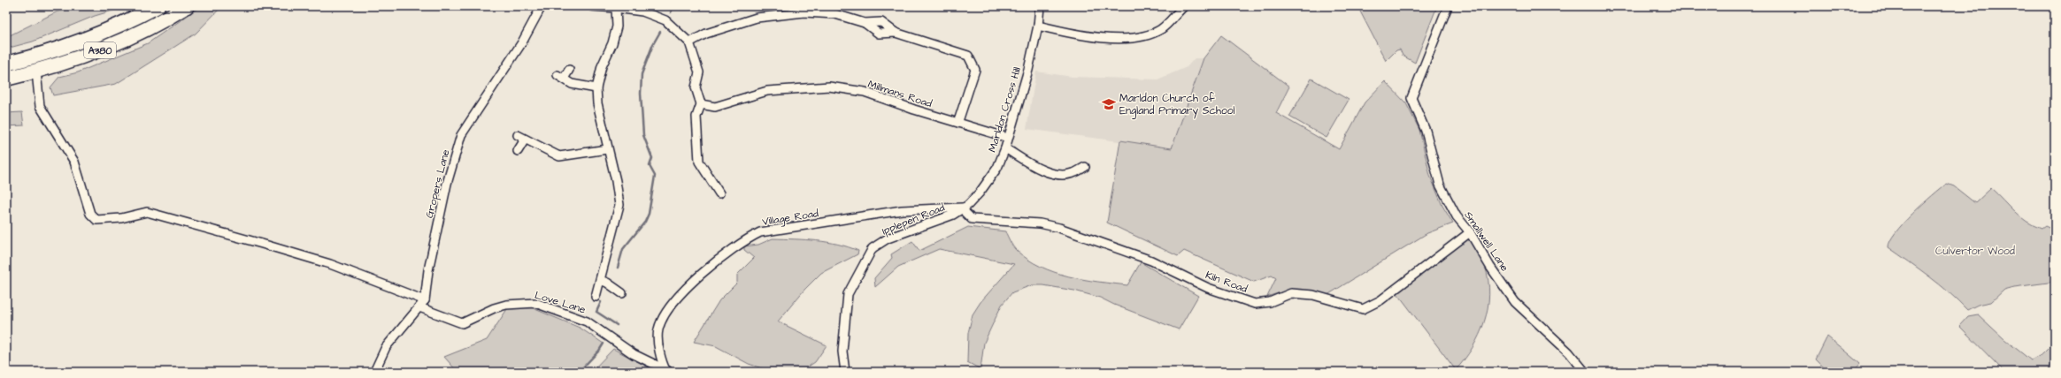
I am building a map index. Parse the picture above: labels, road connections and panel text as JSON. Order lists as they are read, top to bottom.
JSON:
{
  "streets": {
    "highway": ["A380"],
    "street": [
      "Millmans Road",
      "Marldon Cross Hill",
      "Gropers Lane",
      "Village Road",
      "Ipplepen Road",
      "Smallwell Lane",
      "Kiln Road",
      "Love Lane"
    ]
  },
  "crossings": [
    ["Millmans Road", "Marldon Cross Hill"],
    ["Marldon Cross Hill", "Village Road"],
    ["Marldon Cross Hill", "Ipplepen Road"],
    ["Marldon Cross Hill", "Kiln Road"],
    ["Village Road", "Ipplepen Road"],
    ["Village Road", "Kiln Road"],
    ["Village Road", "Love Lane"],
    ["Ipplepen Road", "Kiln Road"],
    ["Smallwell Lane", "Kiln Road"]
  ],
  "parks": ["Culvertor Wood"],
  "places": {
    "school or university": ["Marldon Church of England Primary School"]
  }
}
